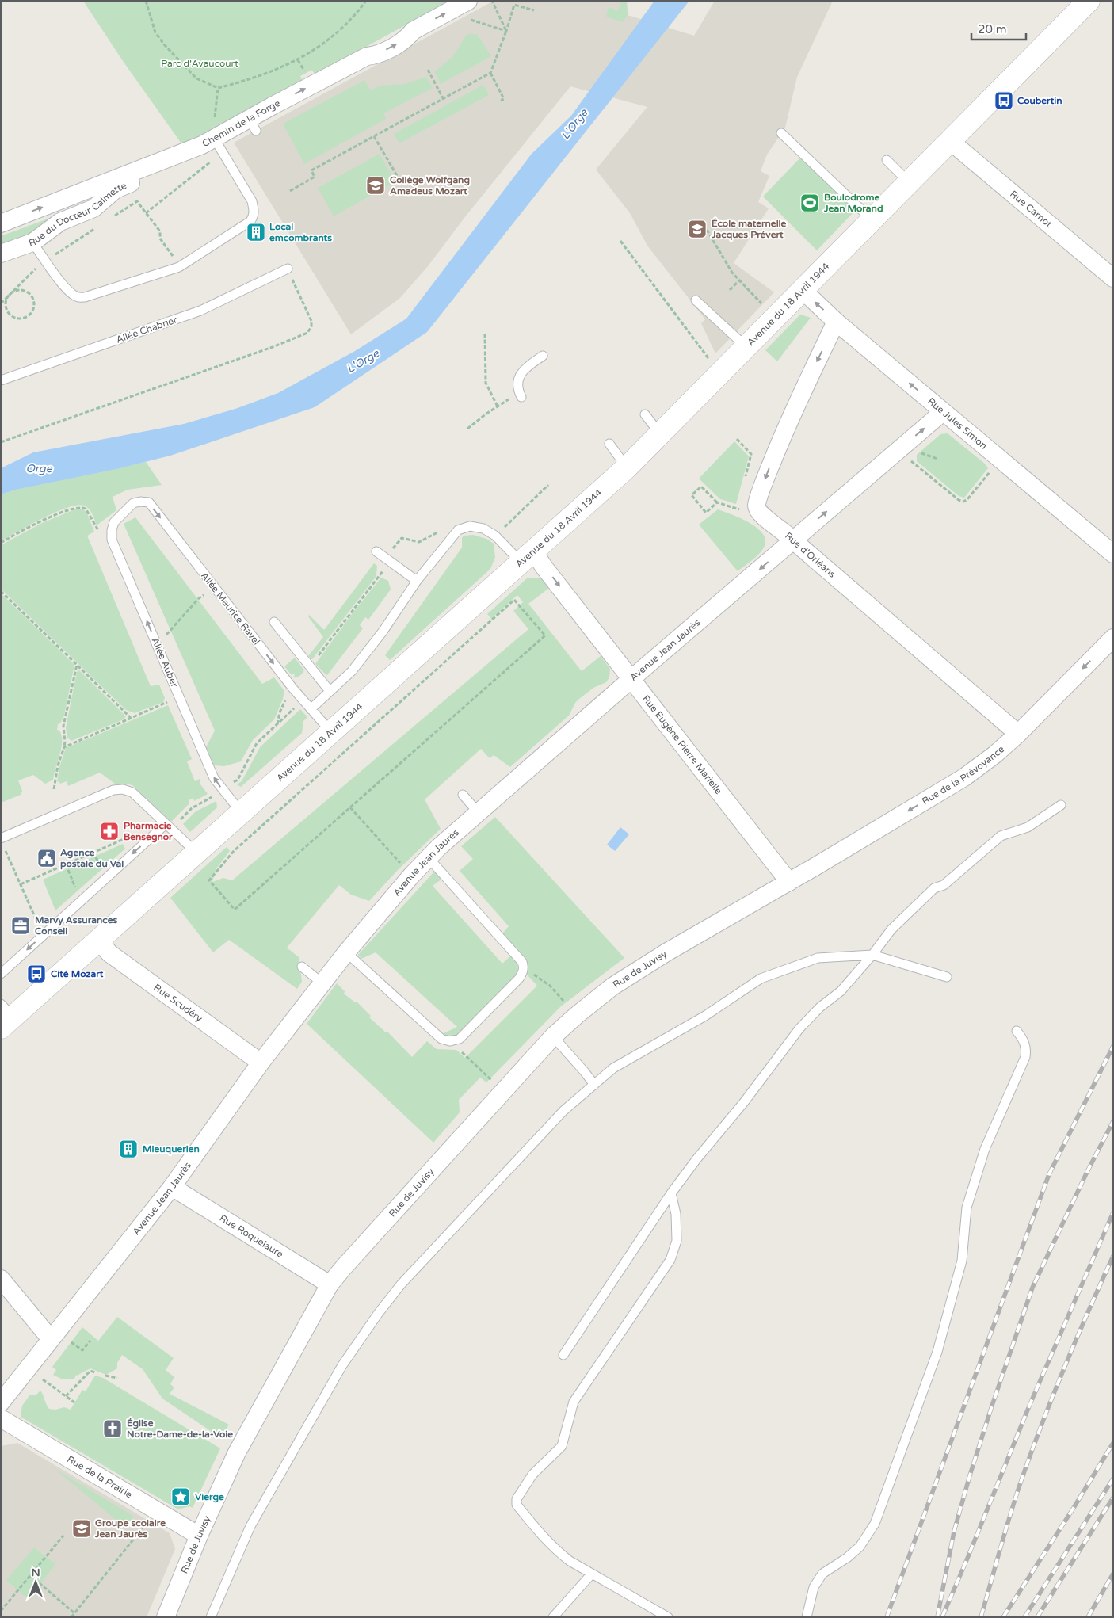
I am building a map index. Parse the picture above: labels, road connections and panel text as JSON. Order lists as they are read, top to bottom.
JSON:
{
  "streets": {
    "street": [
      "Chemin de la Forge",
      "Rue Carnot",
      "Rue du Docteur Calmette",
      "Avenue du 18 Avril 1944",
      "Rue Jules Simon",
      "Rue d'Orléans",
      "Avenue Jean Jaurès",
      "Rue Eugène Pierre Marielle",
      "Rue de la Prévoyance",
      "Rue de Juvisy",
      "Rue Scudéry",
      "Rue Roquelaure",
      "Rue de la Prairie"
    ],
    "lane": ["Allée Chabrier", "Allée Maurice Ravel", "Allée Auber"]
  },
  "crossings": [
    ["Chemin de la Forge", "Rue du Docteur Calmette"],
    ["Rue Carnot", "Avenue du 18 Avril 1944"],
    ["Avenue du 18 Avril 1944", "Rue Jules Simon"],
    ["Avenue du 18 Avril 1944", "Allée Maurice Ravel"],
    ["Avenue du 18 Avril 1944", "Allée Auber"],
    ["Avenue du 18 Avril 1944", "Rue Eugène Pierre Marielle"],
    ["Avenue du 18 Avril 1944", "Rue Scudéry"],
    ["Rue Jules Simon", "Avenue Jean Jaurès"],
    ["Rue d'Orléans", "Avenue Jean Jaurès"],
    ["Rue d'Orléans", "Rue de la Prévoyance"],
    ["Allée Maurice Ravel", "Allée Auber"],
    ["Avenue Jean Jaurès", "Rue Eugène Pierre Marielle"],
    ["Avenue Jean Jaurès", "Rue Scudéry"],
    ["Avenue Jean Jaurès", "Rue Roquelaure"],
    ["Rue Eugène Pierre Marielle", "Rue de la Prévoyance"],
    ["Rue Eugène Pierre Marielle", "Rue de Juvisy"],
    ["Rue de la Prévoyance", "Rue de Juvisy"],
    ["Rue de Juvisy", "Rue Roquelaure"],
    ["Rue de Juvisy", "Rue de la Prairie"]
  ],
  "one_way": [
    "Chemin de la Forge",
    "Rue Jules Simon",
    "Allée Maurice Ravel",
    "Allée Auber",
    "Rue Eugène Pierre Marielle",
    "Rue de la Prévoyance"
  ],
  "water": ["L'Orge", "Orge"],
  "parks": ["Parc d'Avaucourt"],
  "places": {
    "bus stop": ["Coubertin", "Cité Mozart"],
    "school or university": ["Collège Wolfgang Amadeus Mozart", "École maternelle Jacques Prévert", "Groupe scolaire Jean Jaurès"],
    "sports": ["Boulodrome Jean Morand"],
    "building": ["Local emcombrants", "Mieuquerien"],
    "pharmacy": ["Pharmacie Bensegnor"],
    "public building": ["Agence postale du Val"],
    "office": ["Marvy Assurances Conseil"],
    "church": ["Église Notre-Dame-de-la-Voie"],
    "place": ["Vierge"]
  },
  "scale_bar": "20 m",
  "north": "top"
}
